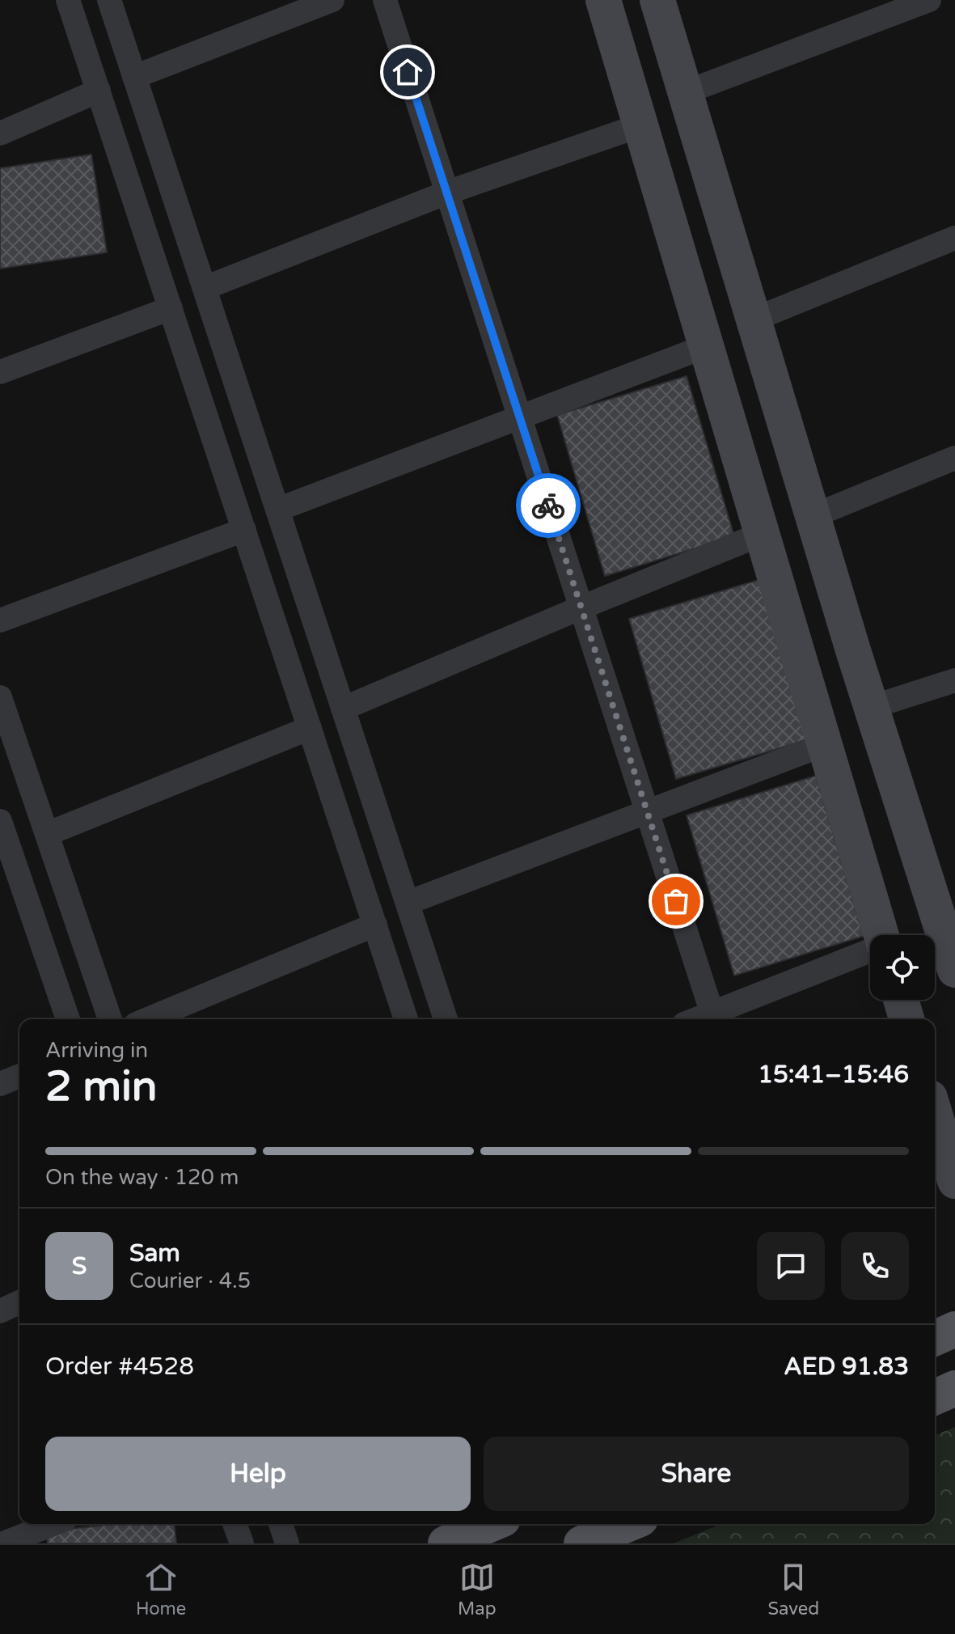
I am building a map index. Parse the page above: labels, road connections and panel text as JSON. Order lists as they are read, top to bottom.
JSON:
{
  "page": {
    "heading": ["2 min", "Arriving in", "15:41–15:46"],
    "panel": [
      "Sam",
      "Courier · 4.5",
      "Order #4528",
      "AED 91.83"
    ],
    "bar": "On the way · 120 m",
    "round": "S",
    "buttons": ["Help", "Share"],
    "tabs": ["Home", "Map", "Saved"]
  }
}
